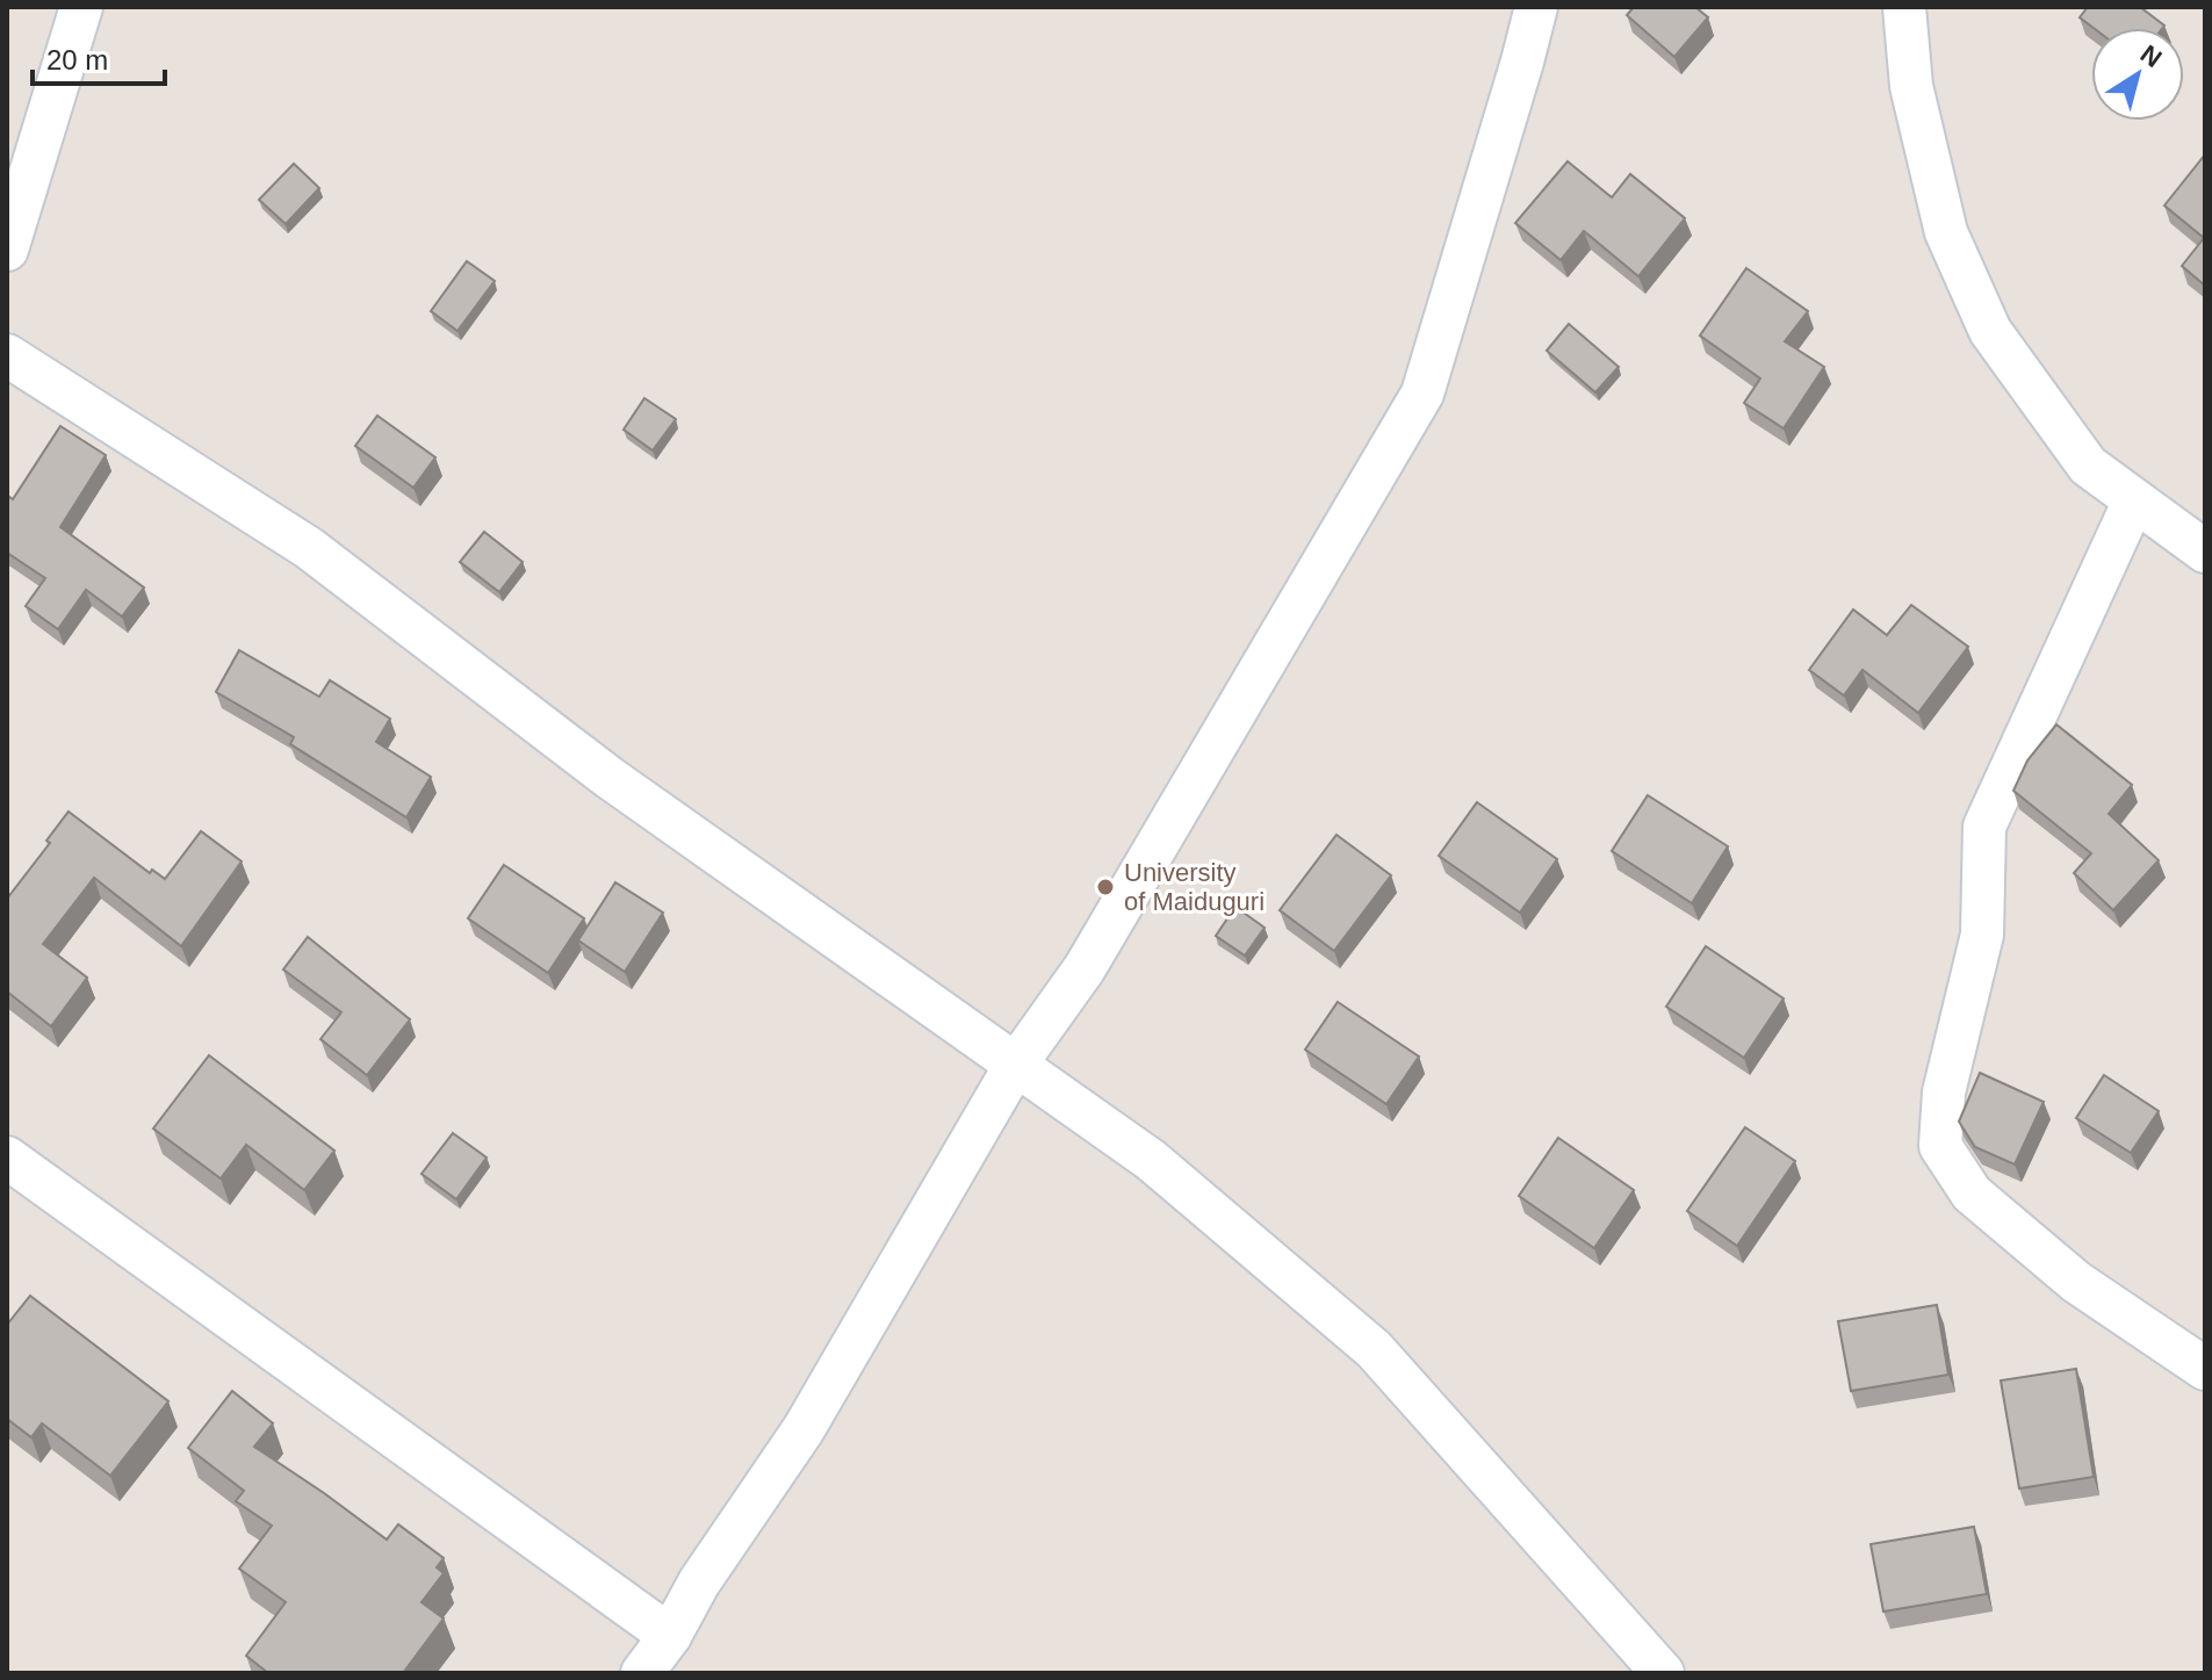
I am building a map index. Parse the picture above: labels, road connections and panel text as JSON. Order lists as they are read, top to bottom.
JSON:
{
  "places": ["University of Maiduguri"],
  "scale_bar": "20 m",
  "north": "top right"
}
